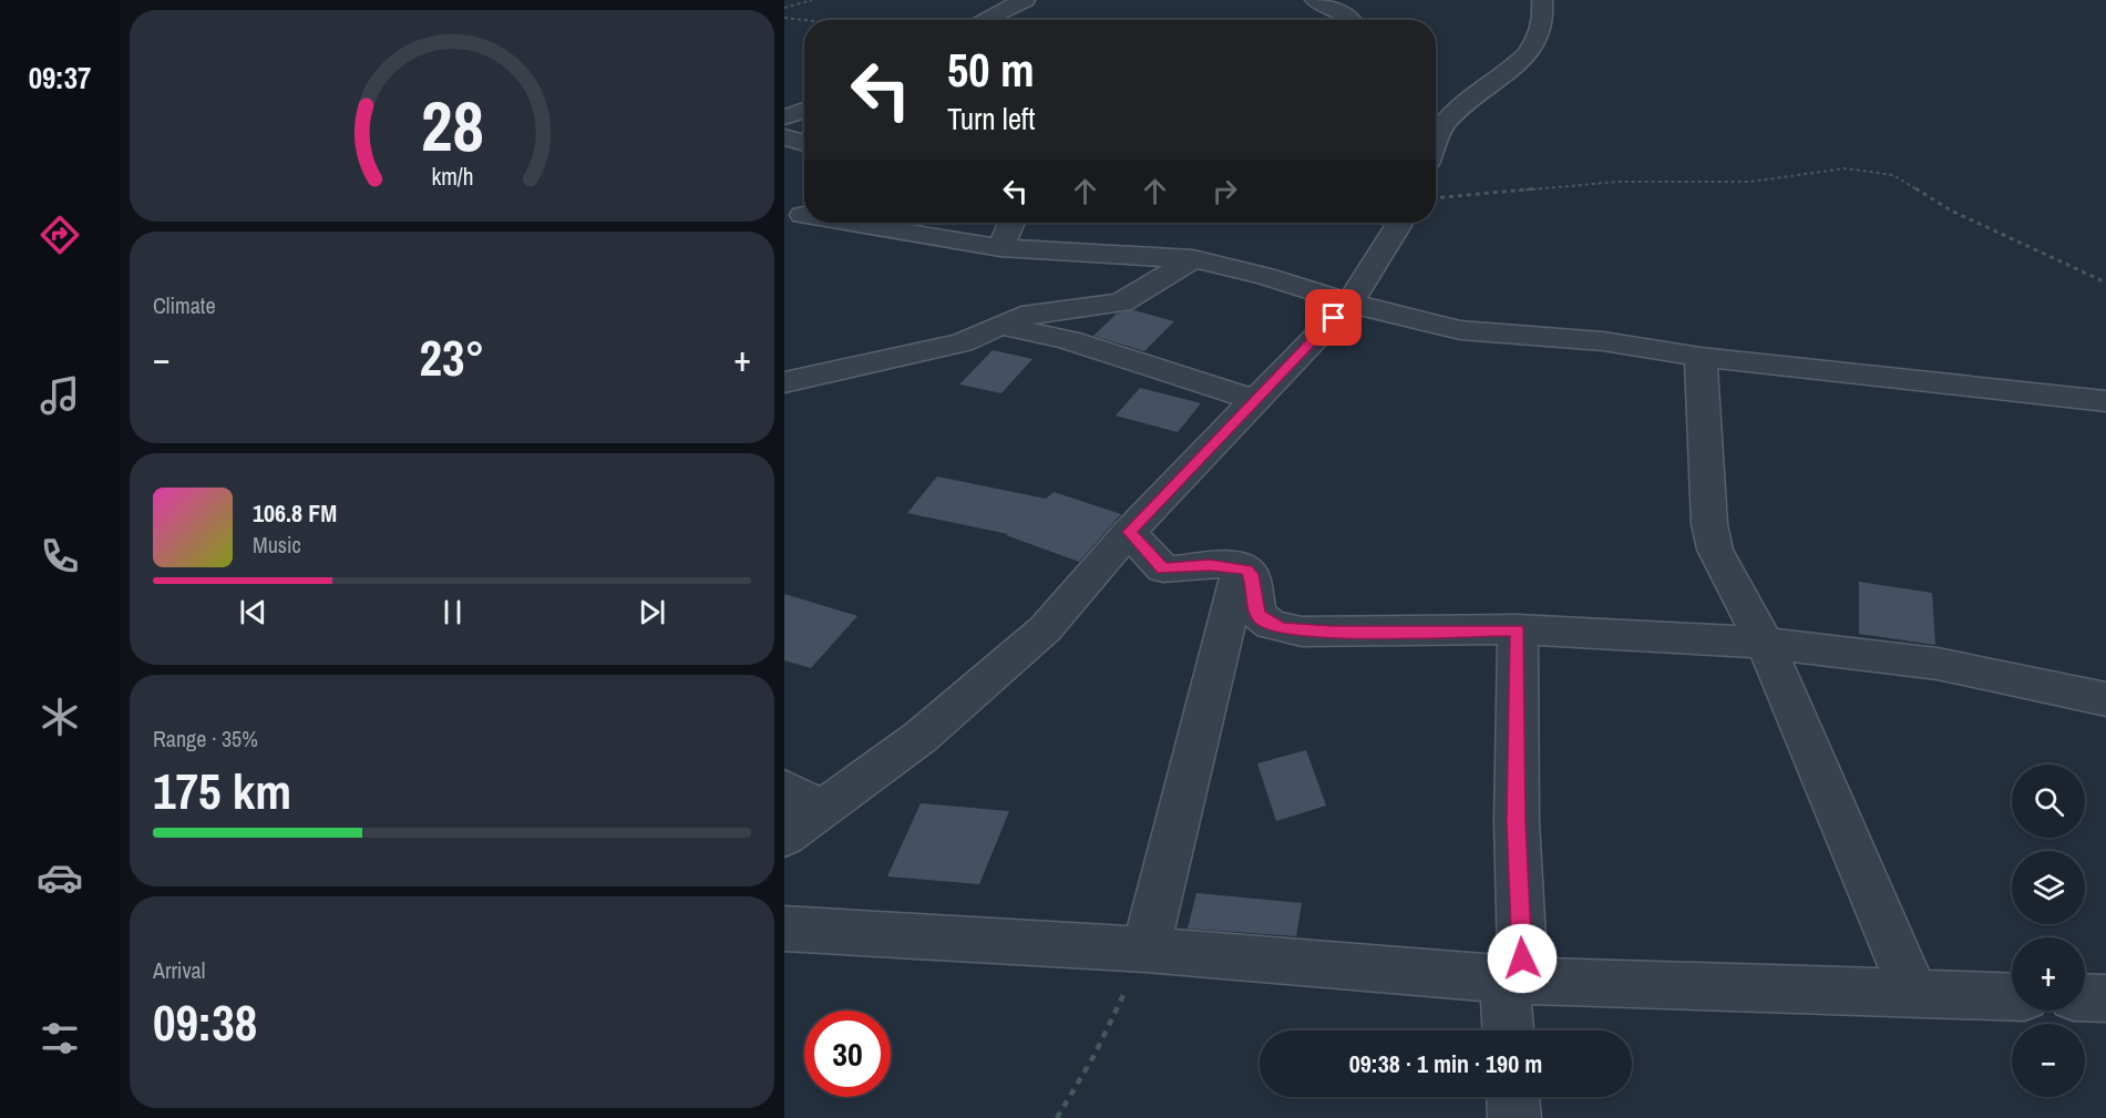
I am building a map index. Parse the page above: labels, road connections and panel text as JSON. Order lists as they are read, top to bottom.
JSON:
{
  "page": {
    "tabs": "09:37",
    "turn": ["50 m", "Turn left"],
    "tile": [
      "Climate",
      ["Range · 35%", "175 km"],
      ["Arrival", "09:38"]
    ],
    "heat": ["−", "23°", "+"],
    "song": ["106.8 FM", "Music"],
    "map_buttons": ["+", "−"],
    "limit": "30",
    "trip": "09:38 · 1 min · 190 m",
    "gauge": ["28", "km/h"]
  }
}
